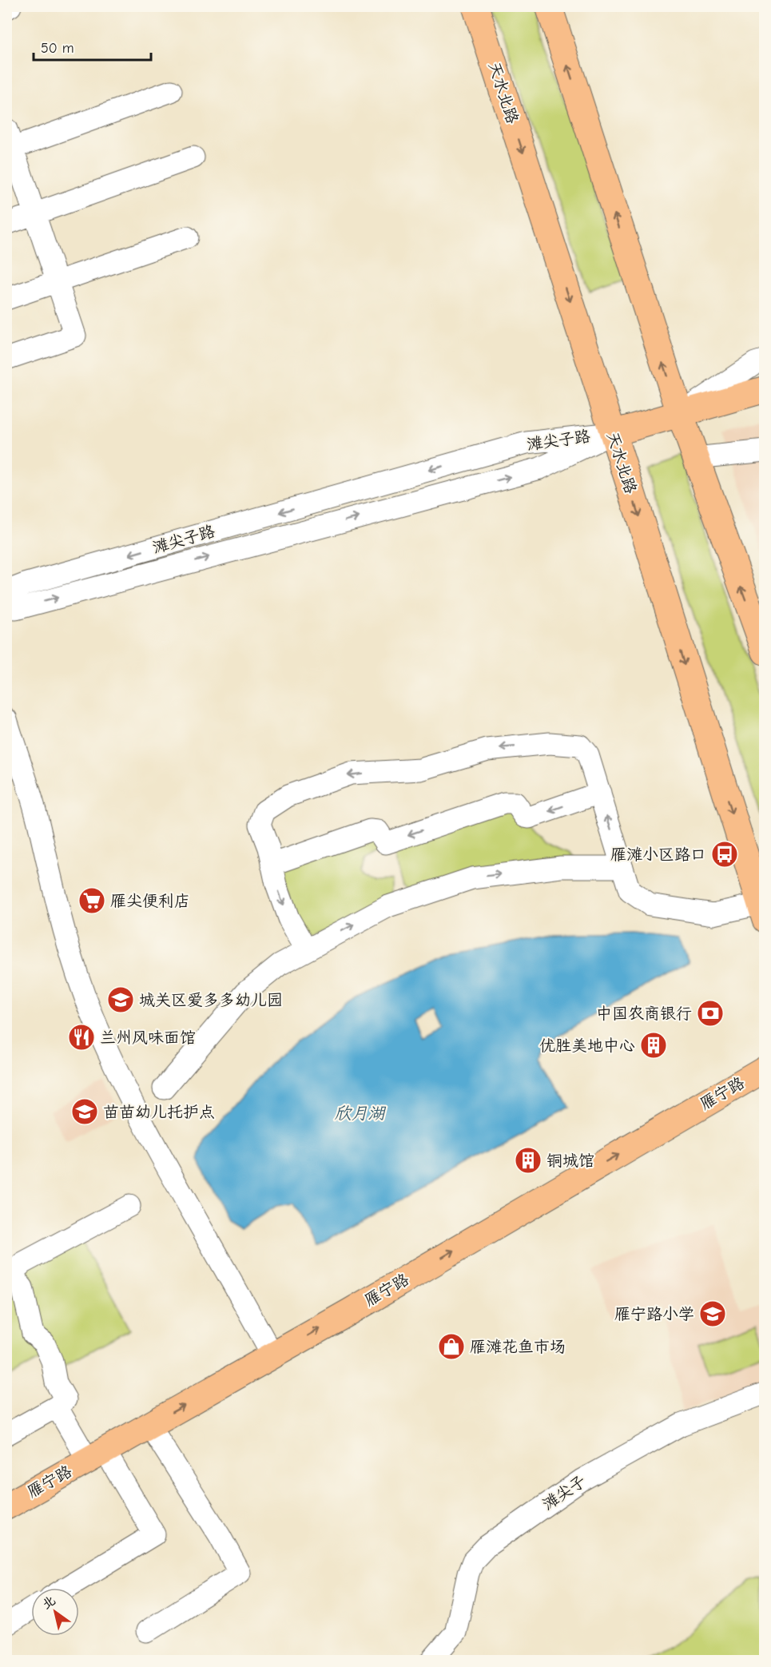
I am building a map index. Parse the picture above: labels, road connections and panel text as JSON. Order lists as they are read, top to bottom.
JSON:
{
  "streets": {
    "main road": ["天水北路", "雁宁路"],
    "street": ["滩尖子路", "滩尖子"]
  },
  "crossings": [
    ["天水北路", "滩尖子路"]
  ],
  "one_way": ["雁宁路"],
  "water": ["欣月湖"],
  "places": {
    "bus stop": ["雁滩小区路口"],
    "supermarket": ["雁尖便利店"],
    "school or university": ["城关区爱多多幼儿园", "苗苗幼儿托护点", "雁宁路小学"],
    "bank": ["中国农商银行"],
    "restaurant": ["兰州风味面馆"],
    "building": ["优胜美地中心", "铜城馆"],
    "shop": ["雁滩花鱼市场"]
  },
  "scale_bar": "50 m",
  "north": "top left"
}
